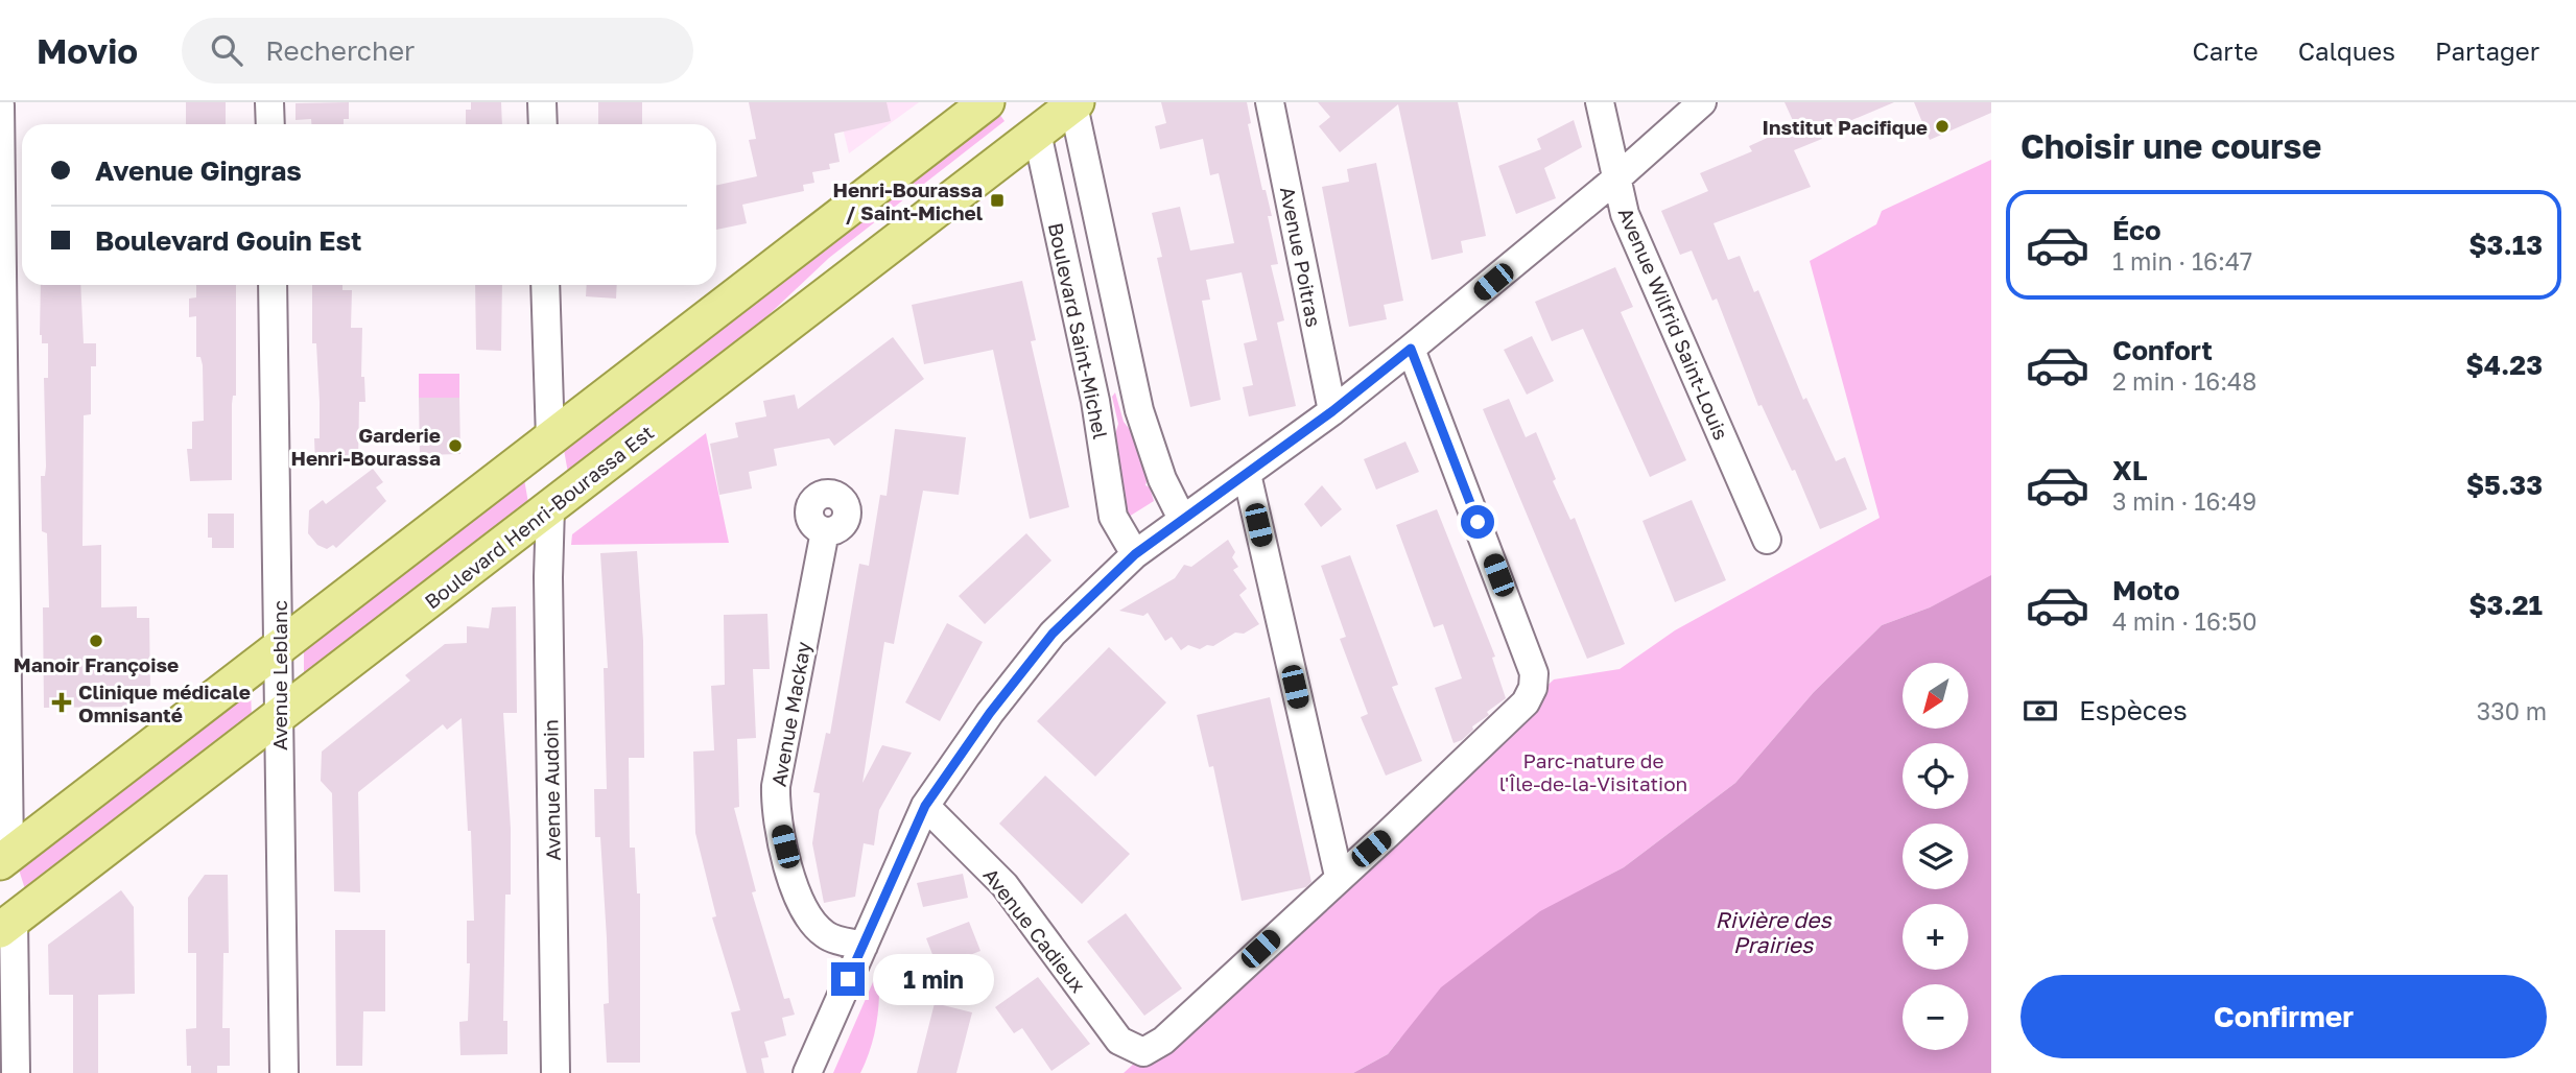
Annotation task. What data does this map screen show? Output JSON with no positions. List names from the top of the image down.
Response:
{
  "streets": {
    "main road": ["Boulevard Henri-Bourassa Est"],
    "street": [
      "Avenue Poitras",
      "Avenue Wilfrid Saint-Louis",
      "Boulevard Saint-Michel",
      "Avenue Leblanc",
      "Avenue Mackay",
      "Avenue Audoin",
      "Avenue Cadieux"
    ]
  },
  "crossings": [
    ["Boulevard Saint-Michel", "Boulevard Henri-Bourassa Est"],
    ["Boulevard Henri-Bourassa Est", "Avenue Leblanc"],
    ["Boulevard Henri-Bourassa Est", "Avenue Audoin"]
  ],
  "water": ["Rivière des Prairies"],
  "parks": ["Parc-nature de l'Île-de-la-Visitation"],
  "places": {
    "other": ["Institut Pacifique", "Garderie Henri-Bourassa", "Manoir Françoise"],
    "transit": ["Henri-Bourassa / Saint-Michel"],
    "health": ["Clinique médicale Omnisanté"]
  },
  "north": "bottom left",
  "page": {
    "header": "Movio",
    "search": "Rechercher",
    "nav": ["Carte", "Calques", "Partager"],
    "heading": "Choisir une course",
    "banner": ["Avenue Gingras", "Boulevard Gouin Est"],
    "list": [
      {
        "name": "Éco",
        "note": "1 min · 16:47",
        "value": "$3.13"
      },
      {
        "name": "Confort",
        "note": "2 min · 16:48",
        "value": "$4.23"
      },
      {
        "name": "XL",
        "note": "3 min · 16:49",
        "value": "$5.33"
      },
      {
        "name": "Moto",
        "note": "4 min · 16:50",
        "value": "$3.21"
      }
    ],
    "map_buttons": ["+", "−"],
    "pay": ["Espèces", "330 m"],
    "bubble": "1 min",
    "buttons": "Confirmer"
  }
}
